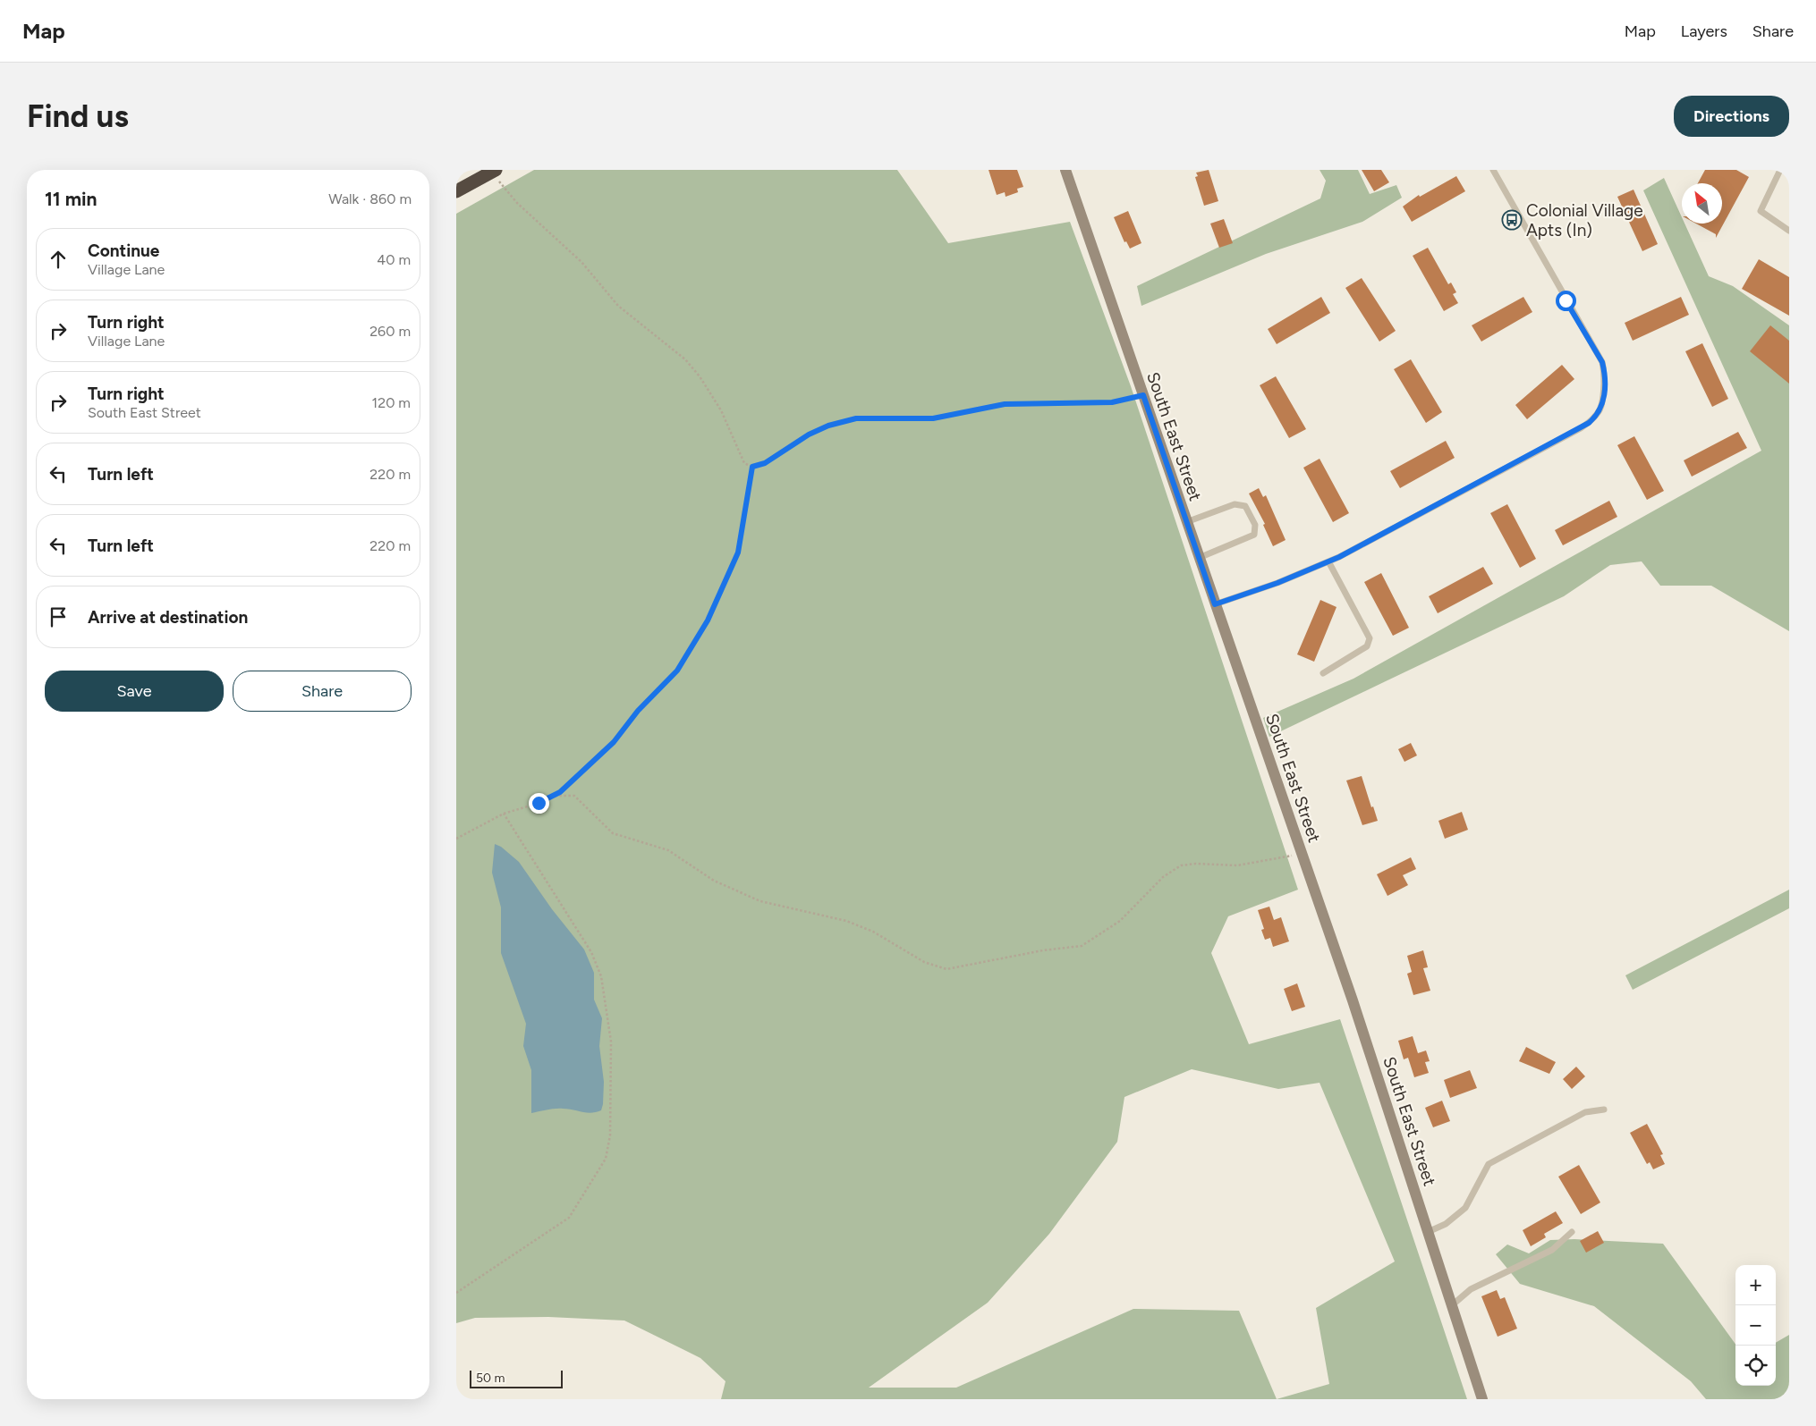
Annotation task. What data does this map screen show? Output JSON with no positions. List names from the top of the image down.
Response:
{
  "streets": {
    "main road": ["South East Street"]
  },
  "places": {
    "bus stop": ["Colonial Village Apts (In)"]
  },
  "scale_bar": "50 m",
  "north": "top left",
  "page": {
    "header": "Map",
    "nav": ["Map", "Layers", "Share"],
    "buttons": [
      "Directions",
      ["Save", "Share"]
    ],
    "title": "Find us",
    "heading": ["11 min", "Walk · 860 m"],
    "list": [
      ["Continue", "Village Lane", "40 m"],
      ["Turn right", "Village Lane", "260 m"],
      ["Turn right", "South East Street", "120 m"],
      ["Turn left", "220 m"],
      ["Turn left", "220 m"],
      "Arrive at destination"
    ],
    "map_buttons": ["+", "−"],
    "scale": "50 m"
  }
}
